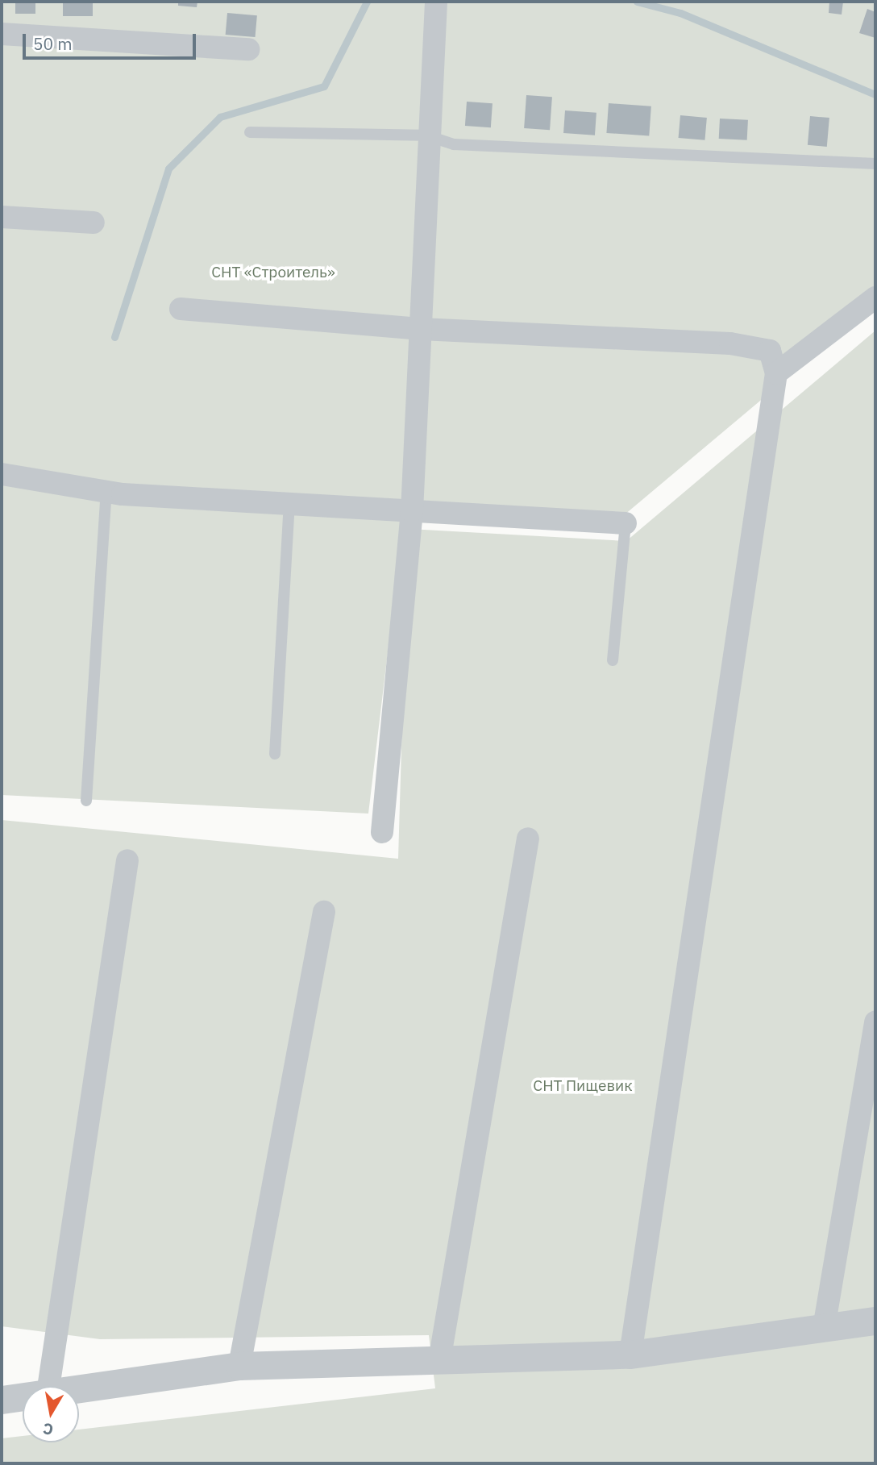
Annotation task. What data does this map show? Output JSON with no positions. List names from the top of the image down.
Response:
{
  "parks": ["СНТ «Строитель»", "СНТ Пищевик"],
  "scale_bar": "50 m",
  "north": "bottom"
}
